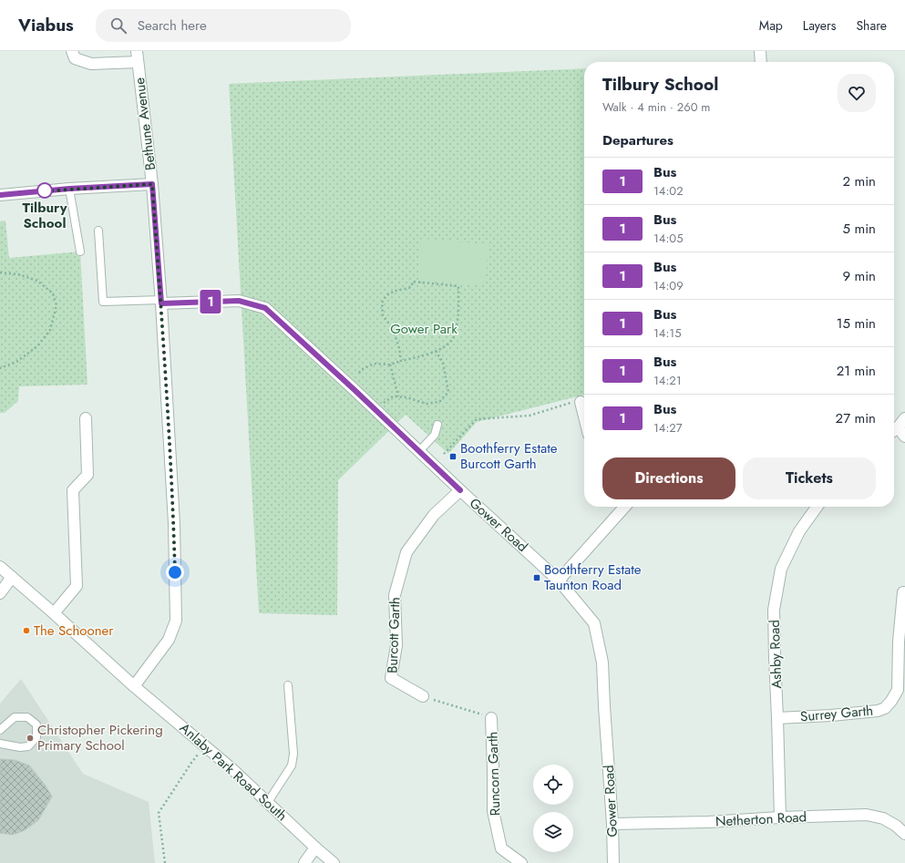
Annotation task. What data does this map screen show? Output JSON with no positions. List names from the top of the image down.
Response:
{
  "streets": {
    "street": [
      "Bethune Avenue",
      "Gower Road",
      "Burcott Garth",
      "Ashby Road",
      "Surrey Garth",
      "Anlaby Park Road South",
      "Runcorn Garth",
      "Netherton Road"
    ]
  },
  "crossings": [
    ["Bethune Avenue", "Gower Road"],
    ["Bethune Avenue", "Anlaby Park Road South"],
    ["Gower Road", "Burcott Garth"],
    ["Gower Road", "Netherton Road"],
    ["Ashby Road", "Surrey Garth"],
    ["Ashby Road", "Netherton Road"]
  ],
  "parks": ["Gower Park"],
  "places": {
    "other": ["Tilbury School", "The Schooner", "Christopher Pickering Primary School"],
    "transit": ["Boothferry Estate Burcott Garth", "Boothferry Estate Taunton Road"]
  },
  "lines": ["bus line 1"],
  "page": {
    "header": "Viabus",
    "search": "Search here",
    "nav": ["Map", "Layers", "Share"],
    "on_map": "1",
    "heading": [
      ["Tilbury School", "Walk · 4 min · 260 m"],
      "Departures"
    ],
    "list": [
      {
        "mark": "1",
        "name": "Bus",
        "note": "14:02",
        "value": "2 min"
      },
      {
        "mark": "1",
        "name": "Bus",
        "note": "14:05",
        "value": "5 min"
      },
      {
        "mark": "1",
        "name": "Bus",
        "note": "14:09",
        "value": "9 min"
      },
      {
        "mark": "1",
        "name": "Bus",
        "note": "14:15",
        "value": "15 min"
      },
      {
        "mark": "1",
        "name": "Bus",
        "note": "14:21",
        "value": "21 min"
      },
      {
        "mark": "1",
        "name": "Bus",
        "note": "14:27",
        "value": "27 min"
      }
    ],
    "buttons": ["Directions", "Tickets"]
  }
}
